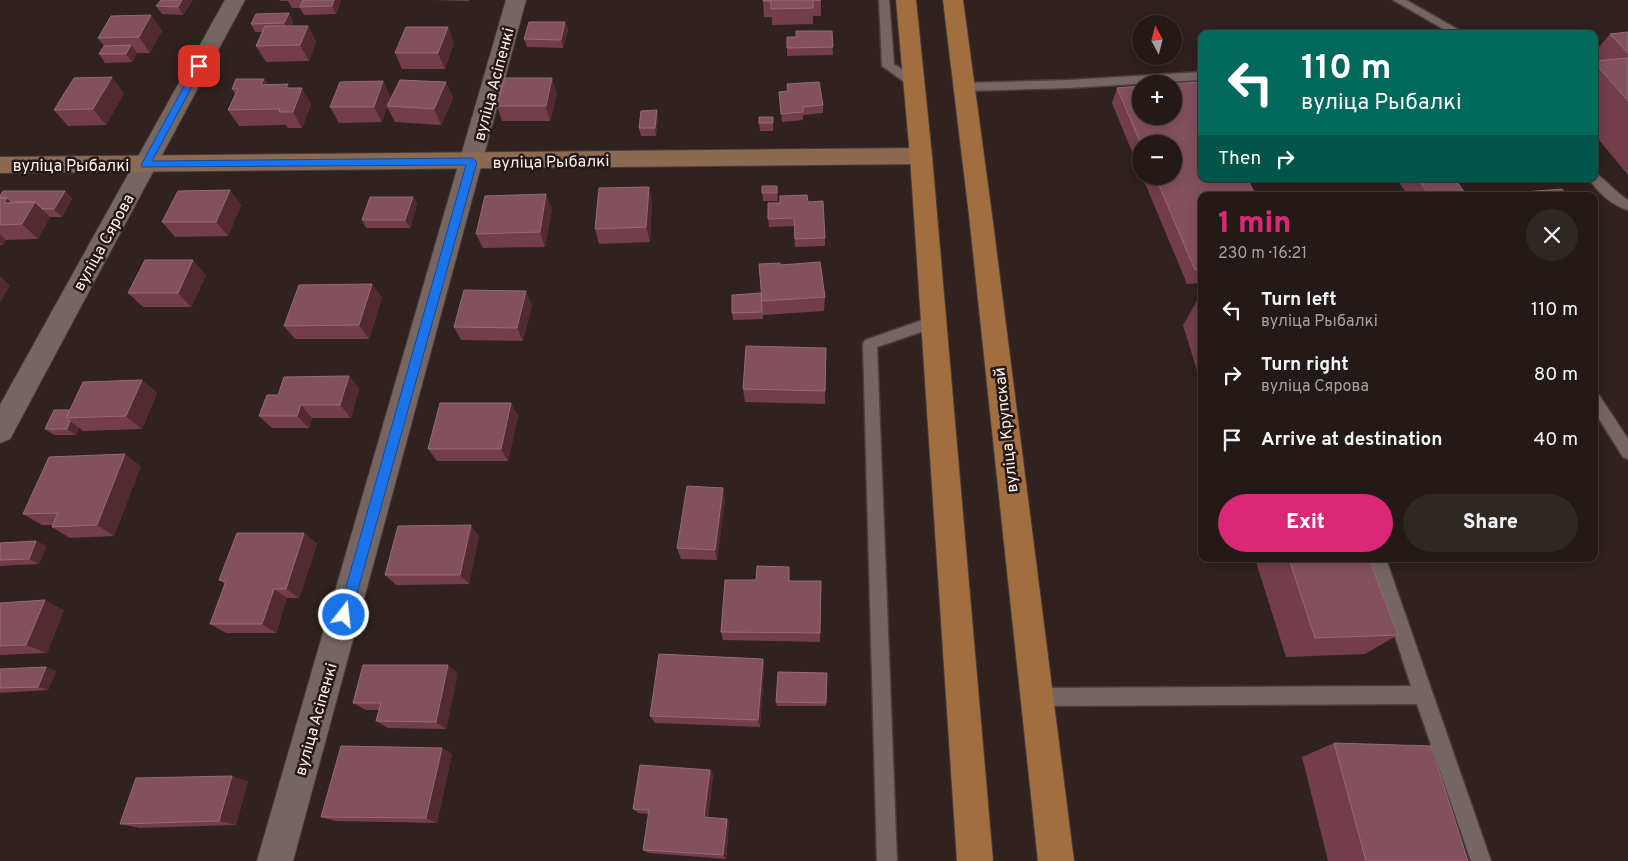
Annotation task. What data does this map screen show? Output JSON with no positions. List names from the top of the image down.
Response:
{
  "streets": {
    "main road": ["вуліца Крупскай"],
    "street": ["вуліца Асіпенкі", "вуліца Рыбалкі", "вуліца Сярова"]
  },
  "crossings": [
    ["вуліца Асіпенкі", "вуліца Рыбалкі"],
    ["вуліца Рыбалкі", "вуліца Сярова"]
  ],
  "north": "top",
  "page": {
    "map_buttons": ["+", "−"],
    "turn": ["110 m", "вуліца Рыбалкі"],
    "then": "Then",
    "heading": ["1 min", "230 m · 16:21"],
    "list": [
      {
        "name": "Turn left",
        "note": "вуліца Рыбалкі",
        "value": "110 m"
      },
      {
        "name": "Turn right",
        "note": "вуліца Сярова",
        "value": "80 m"
      },
      {
        "name": "Arrive at destination",
        "value": "40 m"
      }
    ],
    "buttons": ["Exit", "Share"]
  }
}
